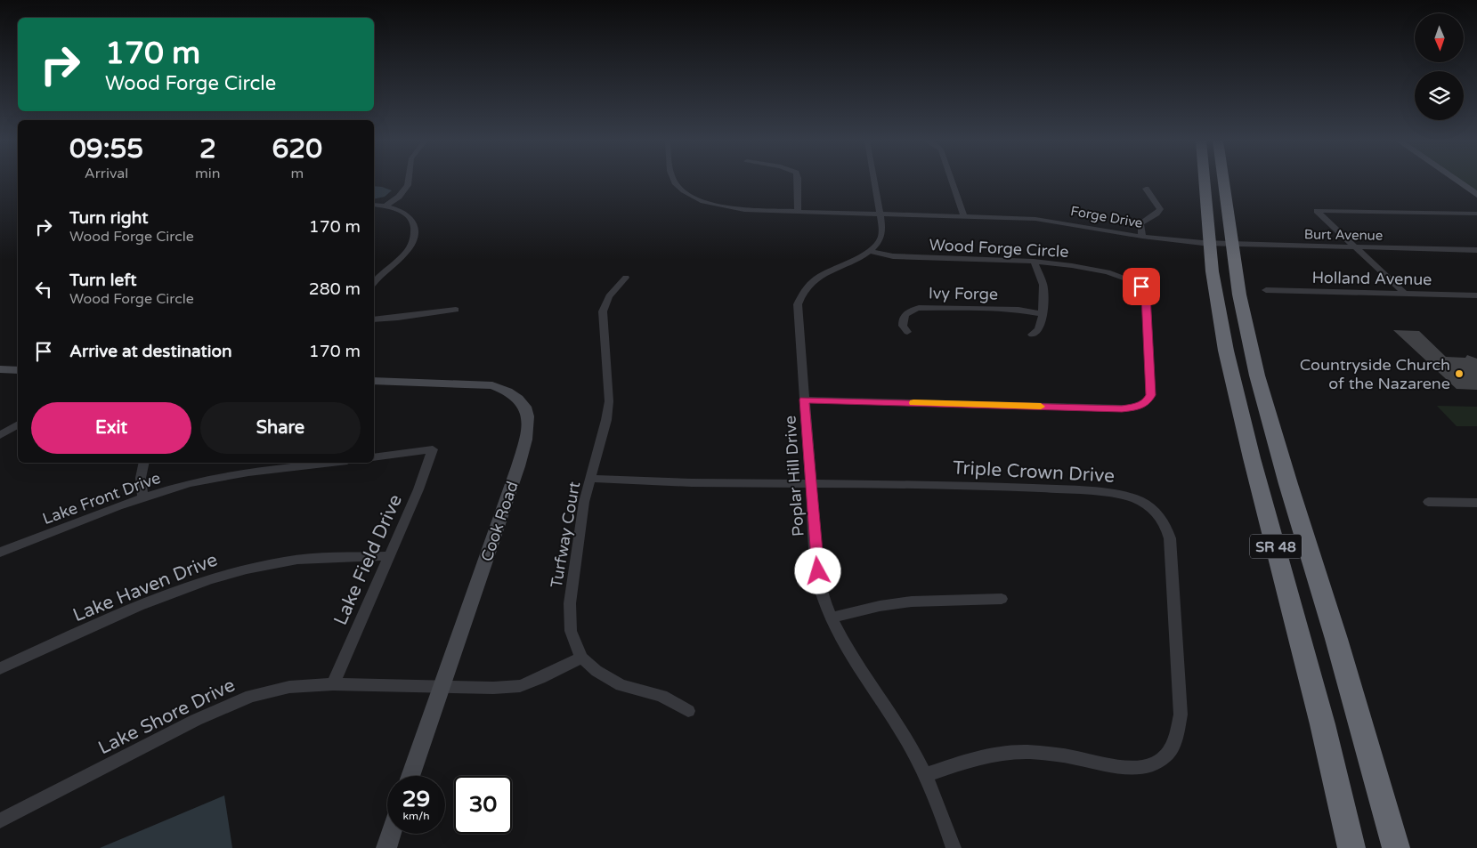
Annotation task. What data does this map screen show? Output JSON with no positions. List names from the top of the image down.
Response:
{
  "streets": {
    "highway": ["SR 48"],
    "street": [
      "Forge Drive",
      "Burt Avenue",
      "Wood Forge Circle",
      "Holland Avenue",
      "Ivy Forge",
      "Triple Crown Drive",
      "Poplar Hill Drive",
      "Lake Front Drive",
      "Cook Road",
      "Turfway Court",
      "Lake Field Drive",
      "Lake Haven Drive",
      "Lake Shore Drive"
    ]
  },
  "crossings": [
    ["Forge Drive", "Burt Avenue"],
    ["Forge Drive", "Poplar Hill Drive"],
    ["Forge Drive", "SR 48"],
    ["Burt Avenue", "SR 48"],
    ["Wood Forge Circle", "Poplar Hill Drive"],
    ["Triple Crown Drive", "Poplar Hill Drive"],
    ["Triple Crown Drive", "Turfway Court"],
    ["Cook Road", "Lake Shore Drive"],
    ["Turfway Court", "Lake Shore Drive"],
    ["Lake Field Drive", "Lake Haven Drive"],
    ["Lake Field Drive", "Lake Shore Drive"]
  ],
  "places": ["Countryside Church of the Nazarene"],
  "north": "bottom",
  "page": {
    "turn": ["170 m", "Wood Forge Circle"],
    "eta": [
      "09:55",
      "Arrival",
      "2",
      "min",
      "620",
      "m"
    ],
    "list": [
      {
        "name": "Turn right",
        "note": "Wood Forge Circle",
        "value": "170 m"
      },
      {
        "name": "Turn left",
        "note": "Wood Forge Circle",
        "value": "280 m"
      },
      {
        "name": "Arrive at destination",
        "value": "170 m"
      }
    ],
    "buttons": ["Exit", "Share"],
    "speed": "29 km/h",
    "limit": "30"
  }
}
